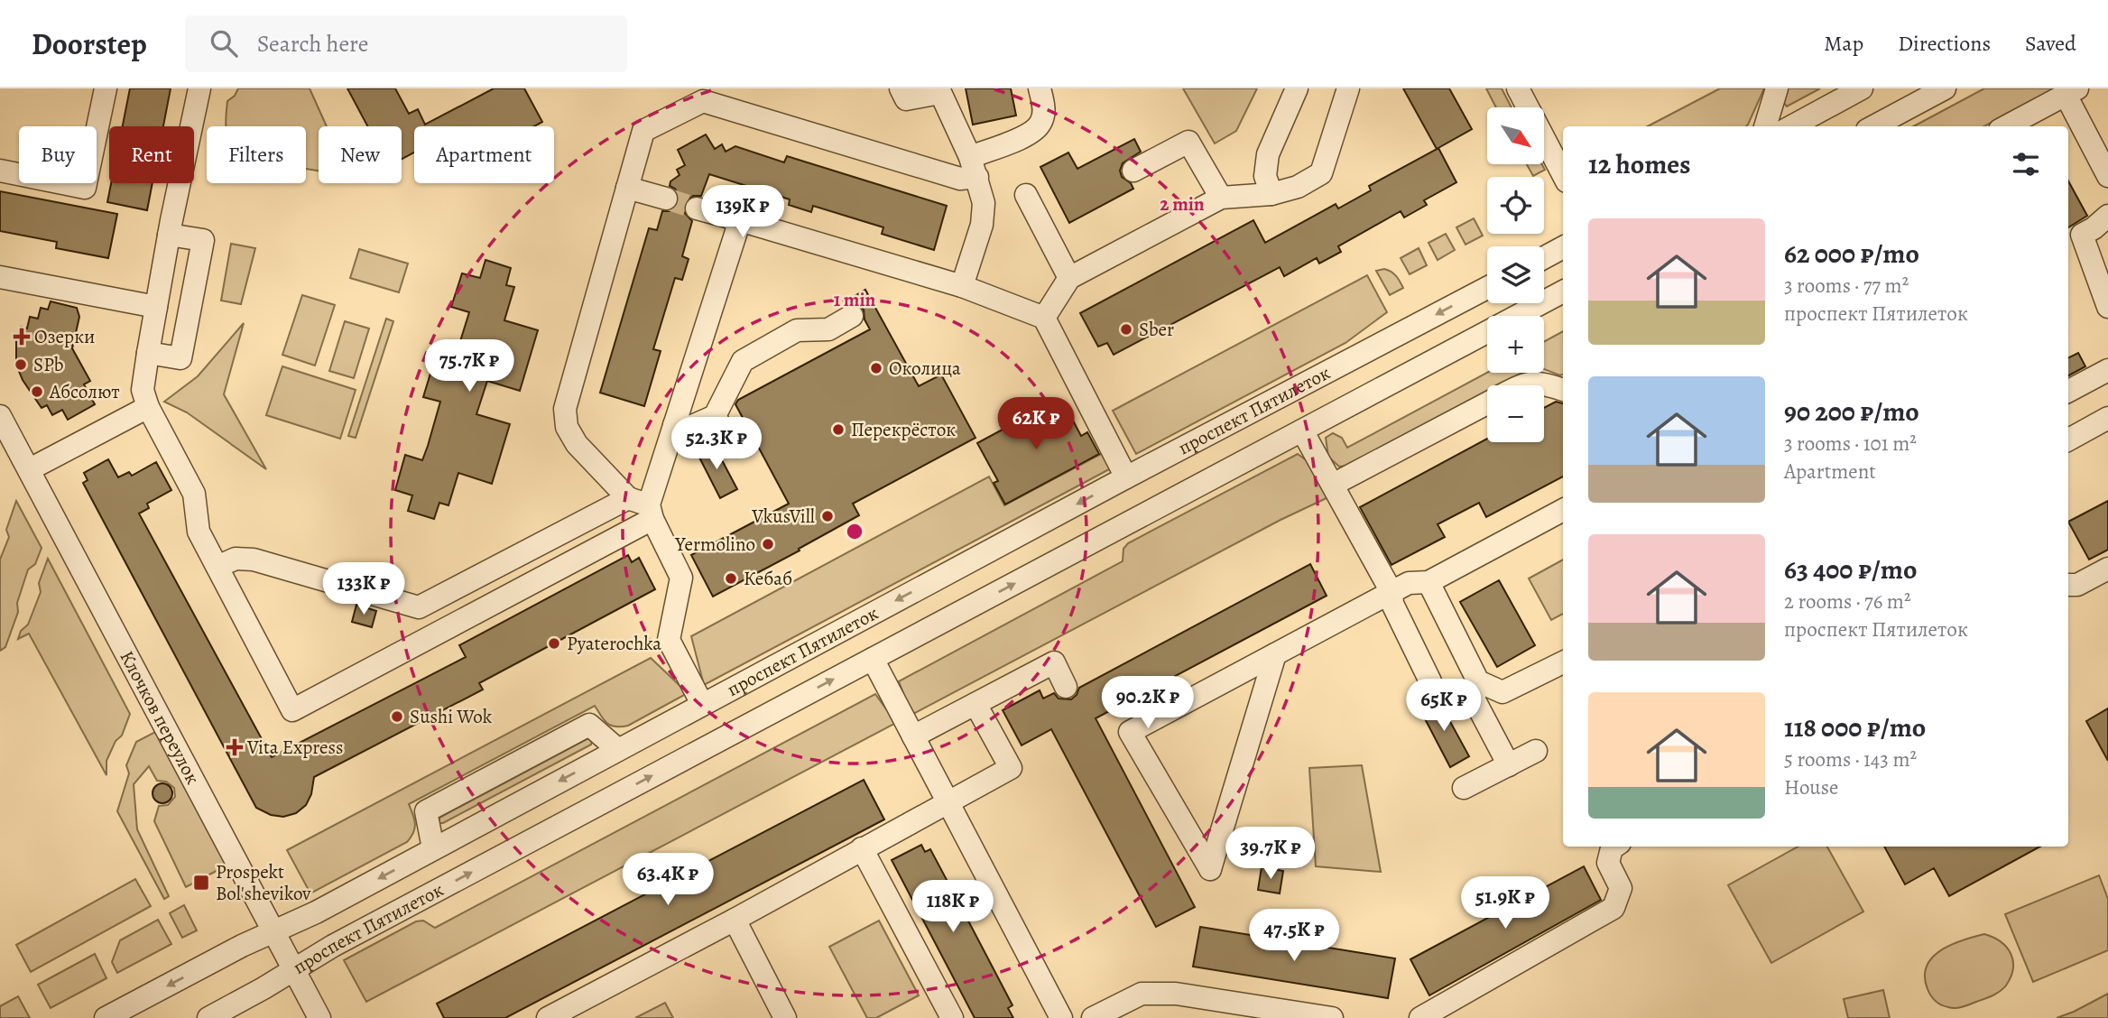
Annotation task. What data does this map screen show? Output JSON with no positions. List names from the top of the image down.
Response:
{
  "streets": {
    "street": ["проспект Пятилеток", "Клочков переулок"]
  },
  "crossings": [
    ["проспект Пятилеток", "Клочков переулок"]
  ],
  "places": {
    "other": [
      "Sber",
      "SPb",
      "Околица",
      "Абсолют",
      "Перекрёсток",
      "VkusVill",
      "Yermolino",
      "Кебаб",
      "Pyaterochka",
      "Sushi Wok"
    ],
    "health": ["Озерки", "Vita Express"],
    "transit": ["Prospekt Bol'shevikov"]
  },
  "north": "bottom right",
  "page": {
    "header": "Doorstep",
    "search": "Search here",
    "nav": ["Map", "Directions", "Saved"],
    "map_buttons": ["+", "−"],
    "chip": [
      "Buy",
      "Rent",
      "Filters",
      "New",
      "Apartment"
    ],
    "heading": "12 homes",
    "price": [
      "139K ₽",
      "75.7K ₽",
      "62K ₽",
      "52.3K ₽",
      "133K ₽",
      "90.2K ₽",
      "65K ₽",
      "39.7K ₽",
      "63.4K ₽",
      "51.9K ₽",
      "118K ₽",
      "47.5K ₽"
    ],
    "list": [
      {
        "name": "62 000 ₽/mo",
        "note": "3 rooms · 77 m² · проспект Пятилеток"
      },
      {
        "name": "90 200 ₽/mo",
        "note": "3 rooms · 101 m² · Apartment"
      },
      {
        "name": "63 400 ₽/mo",
        "note": "2 rooms · 76 m² · проспект Пятилеток"
      },
      {
        "name": "118 000 ₽/mo",
        "note": "5 rooms · 143 m² · House"
      }
    ]
  },
  "rings": ["2 min", "1 min"]
}
